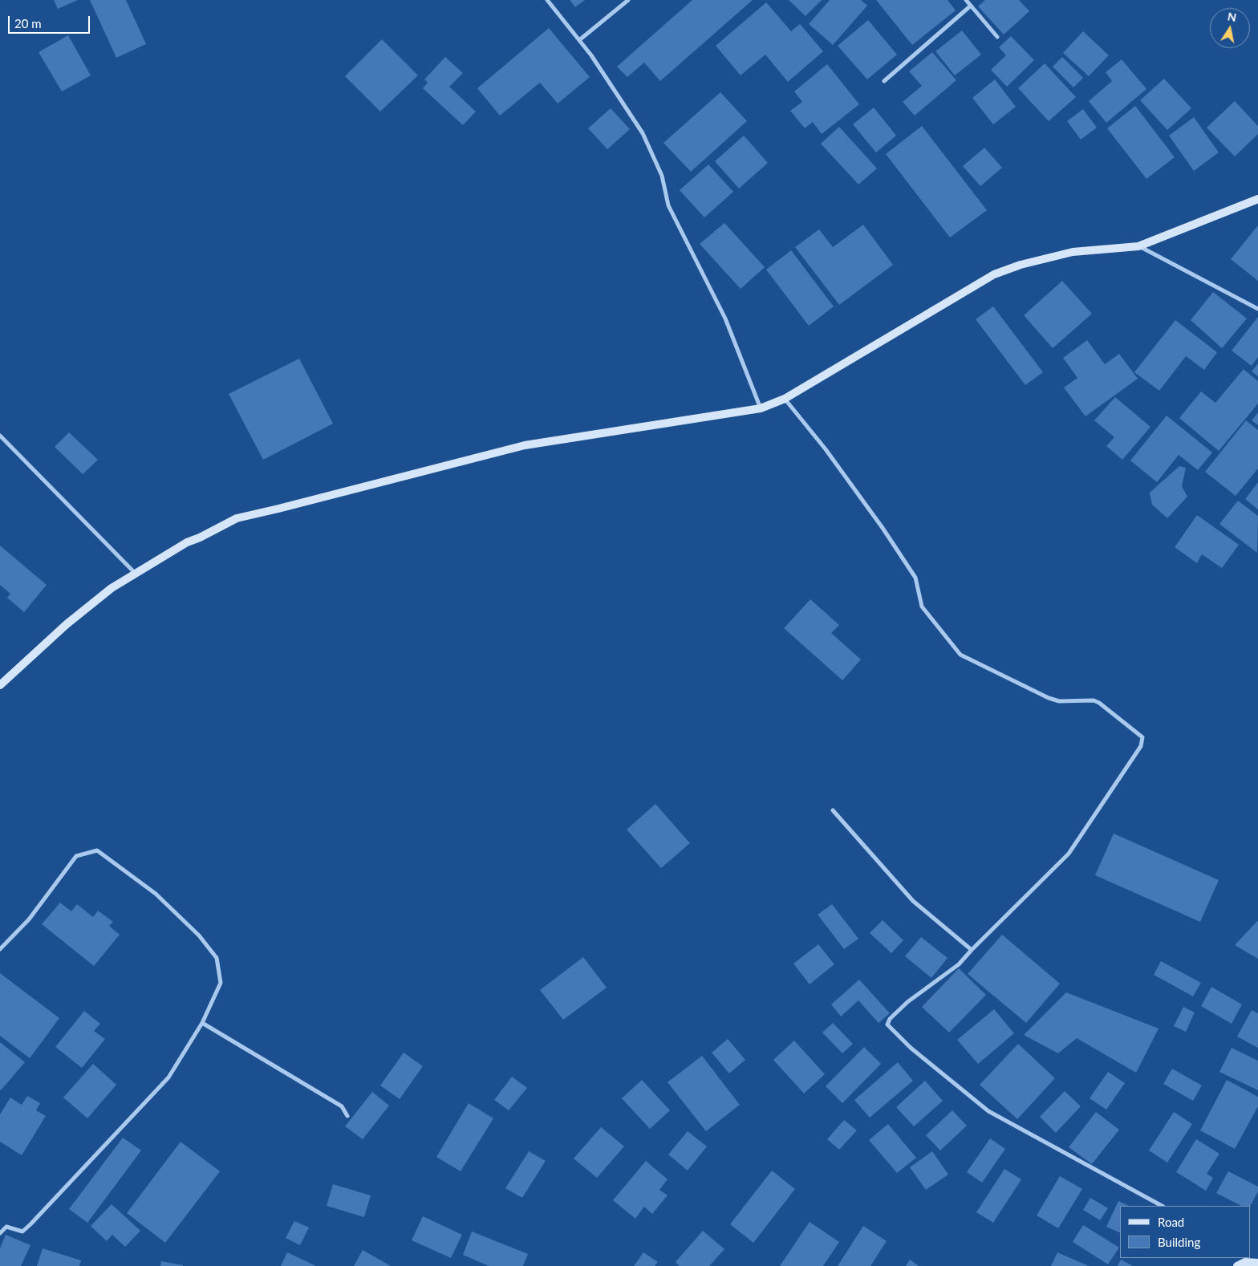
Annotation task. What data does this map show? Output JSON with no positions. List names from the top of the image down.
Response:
{
  "legend": ["Road", "Building"],
  "scale_bar": "20 m",
  "north": "top"
}
